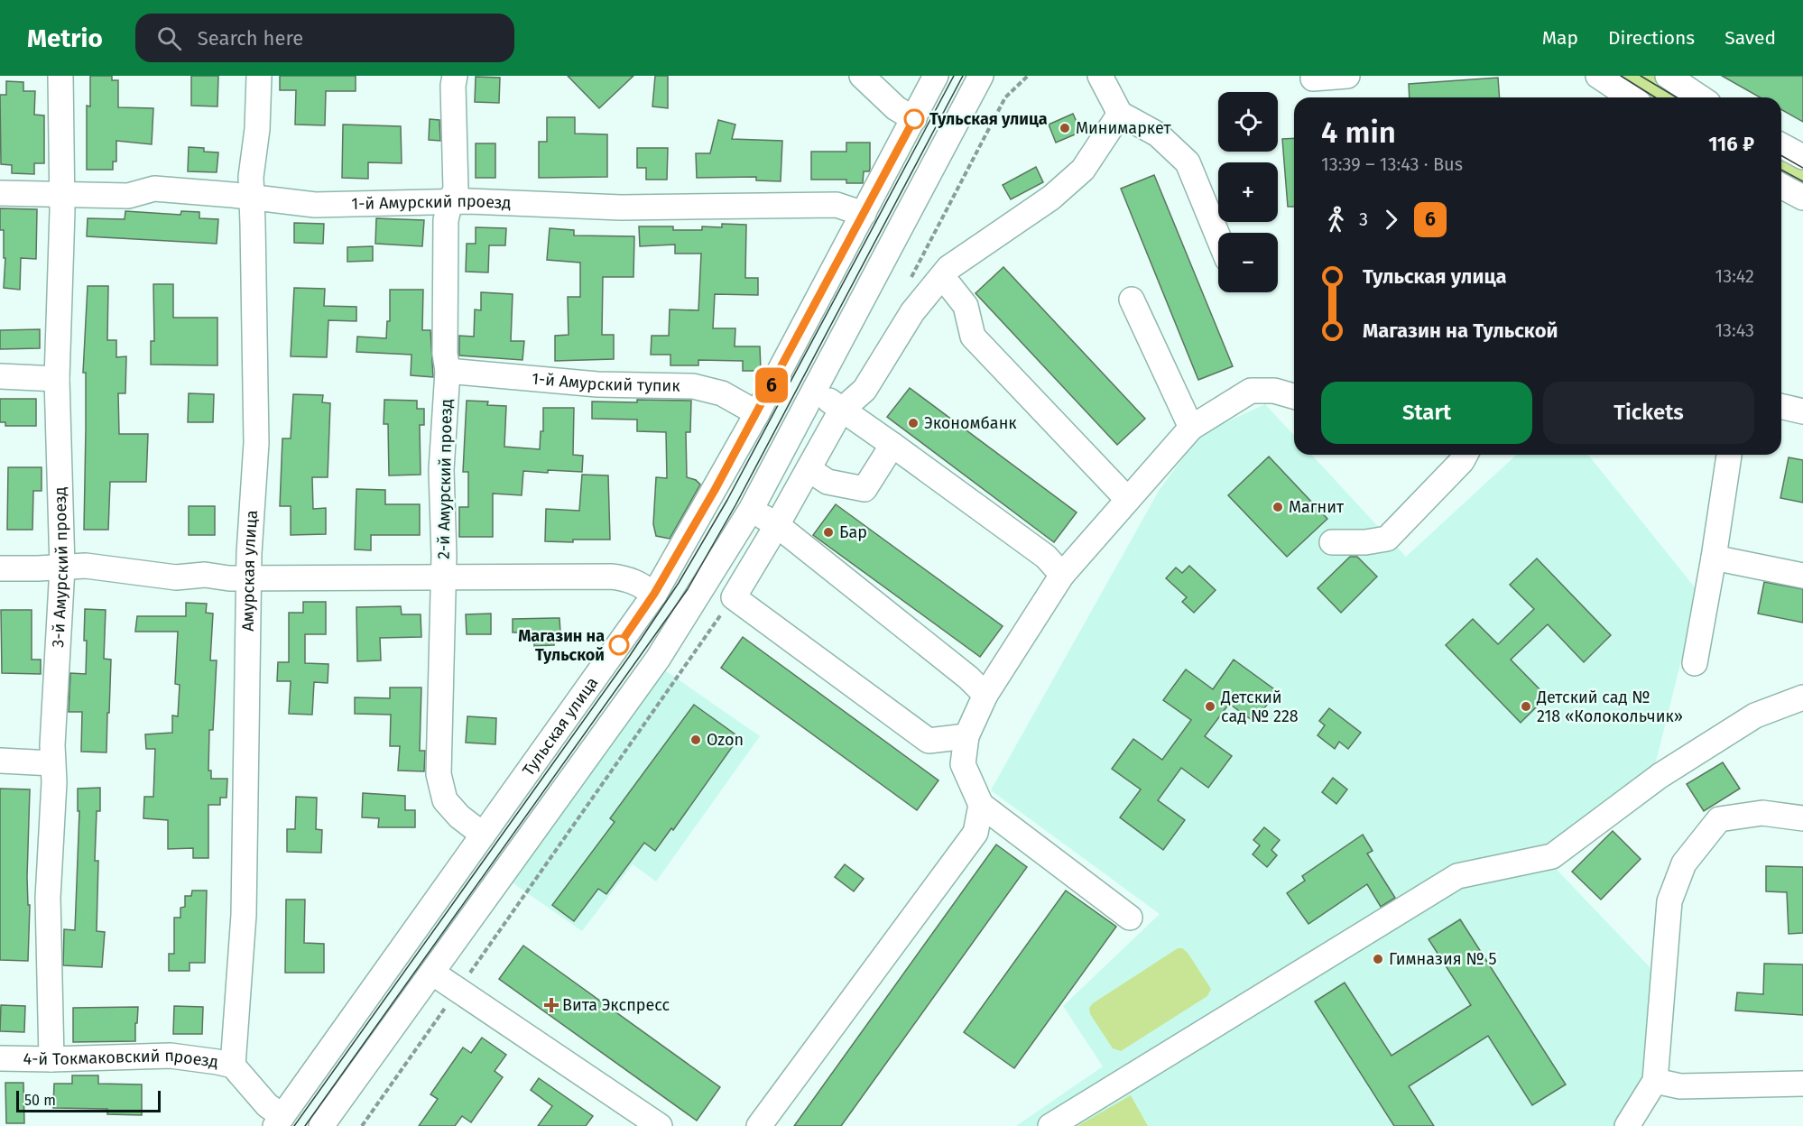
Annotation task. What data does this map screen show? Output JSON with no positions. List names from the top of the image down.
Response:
{
  "streets": {
    "street": [
      "1-й Амурский проезд",
      "1-й Амурский тупик",
      "2-й Амурский проезд",
      "3-й Амурский проезд",
      "Амурская улица",
      "Тульская улица",
      "4-й Токмаковский проезд"
    ]
  },
  "crossings": [
    ["1-й Амурский проезд", "2-й Амурский проезд"],
    ["1-й Амурский проезд", "3-й Амурский проезд"],
    ["1-й Амурский проезд", "Амурская улица"],
    ["1-й Амурский проезд", "Тульская улица"],
    ["1-й Амурский тупик", "2-й Амурский проезд"],
    ["1-й Амурский тупик", "Тульская улица"],
    ["2-й Амурский проезд", "Тульская улица"],
    ["3-й Амурский проезд", "4-й Токмаковский проезд"],
    ["Амурская улица", "4-й Токмаковский проезд"],
    ["Тульская улица", "4-й Токмаковский проезд"]
  ],
  "places": {
    "other": [
      "Тульская улица",
      "Минимаркет",
      "Экономбанк",
      "Магнит",
      "Бар",
      "Магазин на Тульской",
      "Детский сад № 228",
      "Детский сад № 218 «Колокольчик»",
      "Ozon",
      "Гимназия № 5"
    ],
    "health": ["Вита Экспресс"]
  },
  "lines": ["bus line 6"],
  "scale_bar": "50 m",
  "page": {
    "header": "Metrio",
    "search": "Search here",
    "nav": ["Map", "Directions", "Saved"],
    "on_map": "6",
    "map_buttons": ["+", "−"],
    "heading": ["4 min", "13:39 – 13:43 · Bus", "116 ₽"],
    "legs": ["3", "6"],
    "list": [
      {
        "name": "Тульская улица",
        "value": "13:42"
      },
      {
        "name": "Магазин на Тульской",
        "value": "13:43"
      }
    ],
    "buttons": ["Start", "Tickets"],
    "scale": "50 m"
  }
}
